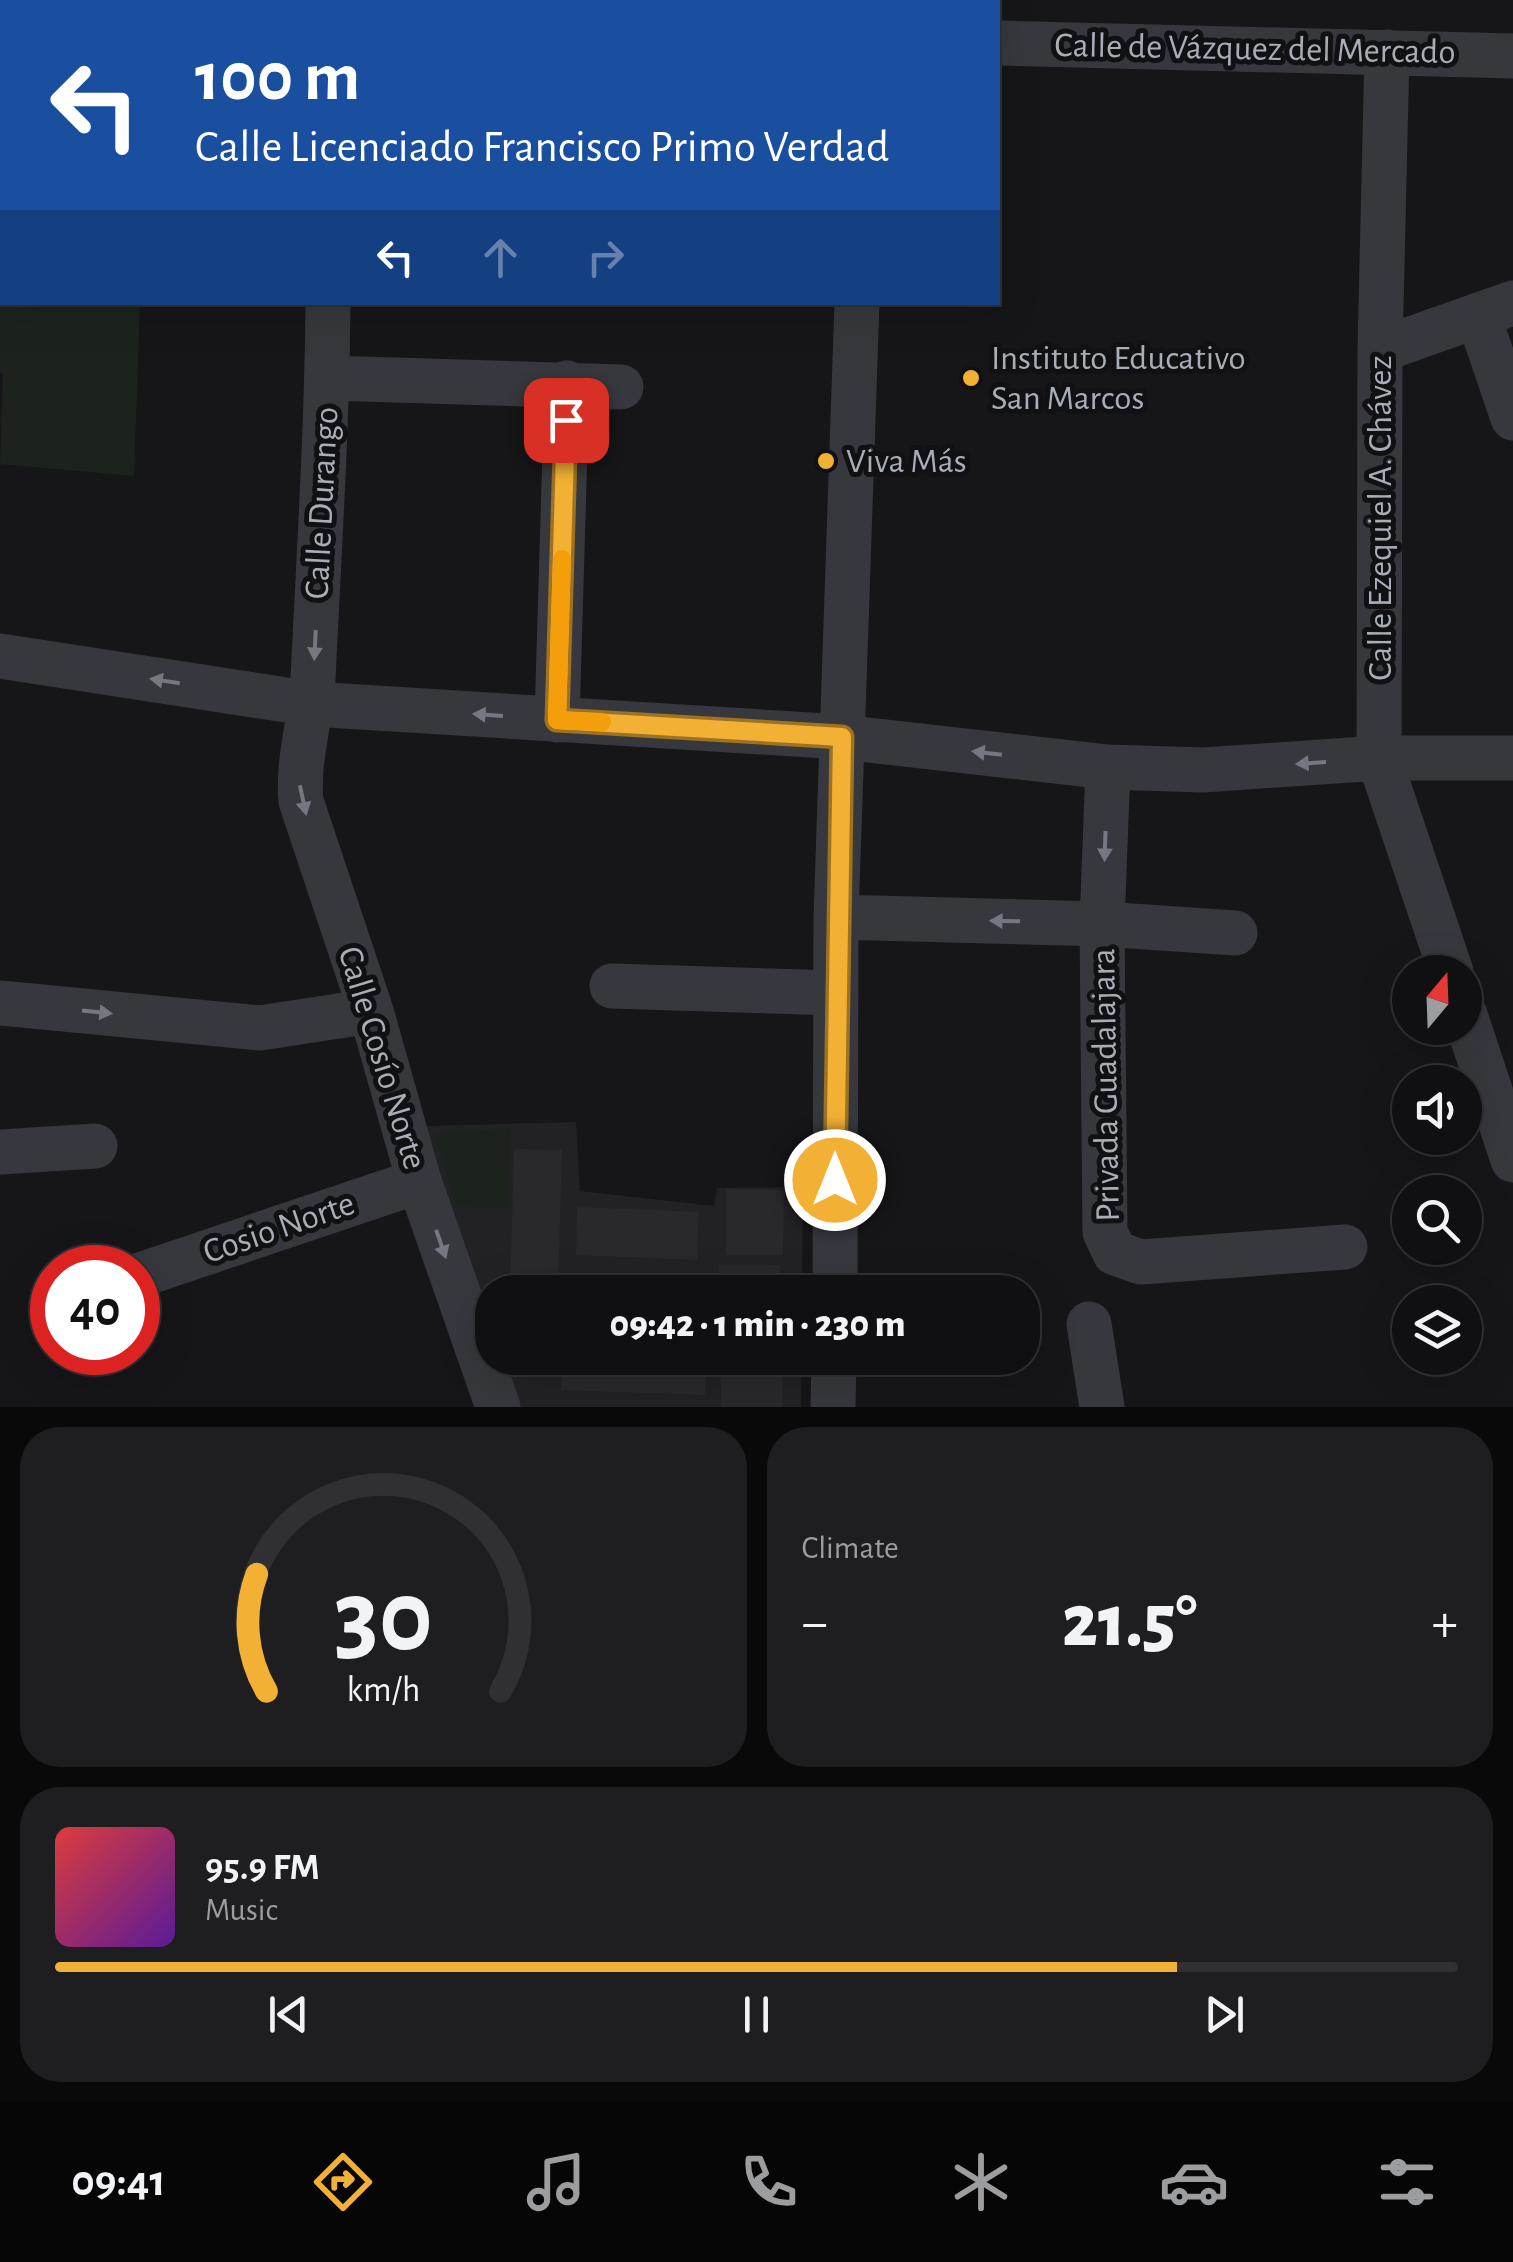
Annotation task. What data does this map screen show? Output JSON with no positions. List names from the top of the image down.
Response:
{
  "streets": {
    "street": [
      "Calle de Vázquez del Mercado",
      "Calle Durango",
      "Calle Ezequiel A. Chávez",
      "Calle Cosío Norte",
      "Privada Guadalajara",
      "Cosio Norte"
    ]
  },
  "crossings": [
    ["Calle de Vázquez del Mercado", "Calle Ezequiel A. Chávez"],
    ["Calle Durango", "Calle Cosío Norte"],
    ["Calle Cosío Norte", "Cosio Norte"]
  ],
  "one_way": ["Calle Cosío Norte"],
  "places": ["Instituto Educativo San Marcos", "Viva Más"],
  "north": "top",
  "page": {
    "turn": ["100 m", "Calle Licenciado Francisco Primo Verdad"],
    "limit": "40",
    "trip": "09:42 · 1 min · 230 m",
    "tile": "Climate",
    "heat": ["−", "21.5°", "+"],
    "song": ["95.9 FM", "Music"],
    "tabs": "09:41",
    "gauge": ["30", "km/h"]
  }
}
